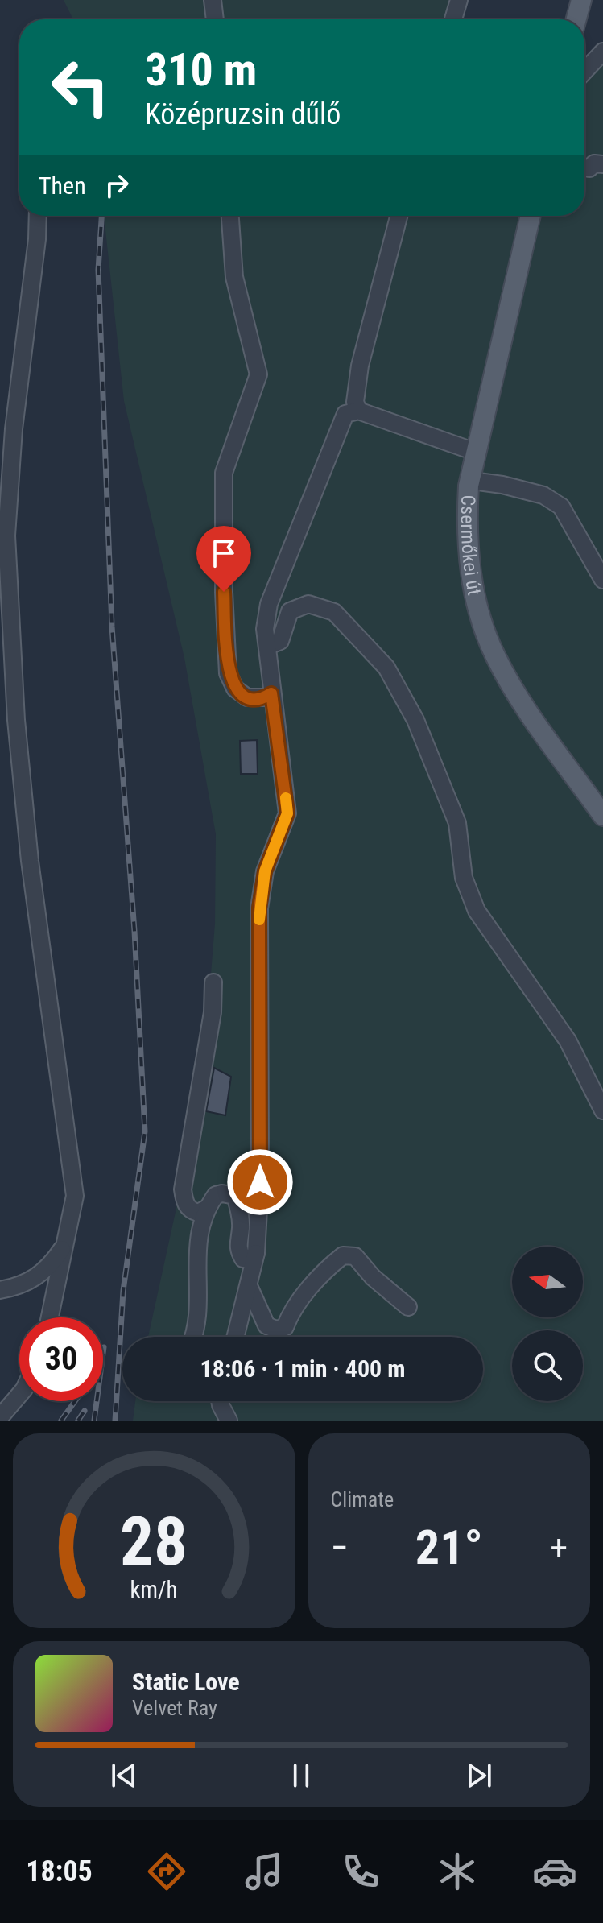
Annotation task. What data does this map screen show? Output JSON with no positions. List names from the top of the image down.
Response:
{
  "streets": {
    "main road": ["Csermőkei út"]
  },
  "north": "left",
  "page": {
    "turn": ["310 m", "Középruzsin dűlő"],
    "then": "Then",
    "limit": "30",
    "trip": "18:06 · 1 min · 400 m",
    "tile": "Climate",
    "heat": ["−", "21°", "+"],
    "song": ["Static Love", "Velvet Ray"],
    "tabs": "18:05",
    "gauge": ["28", "km/h"]
  }
}
